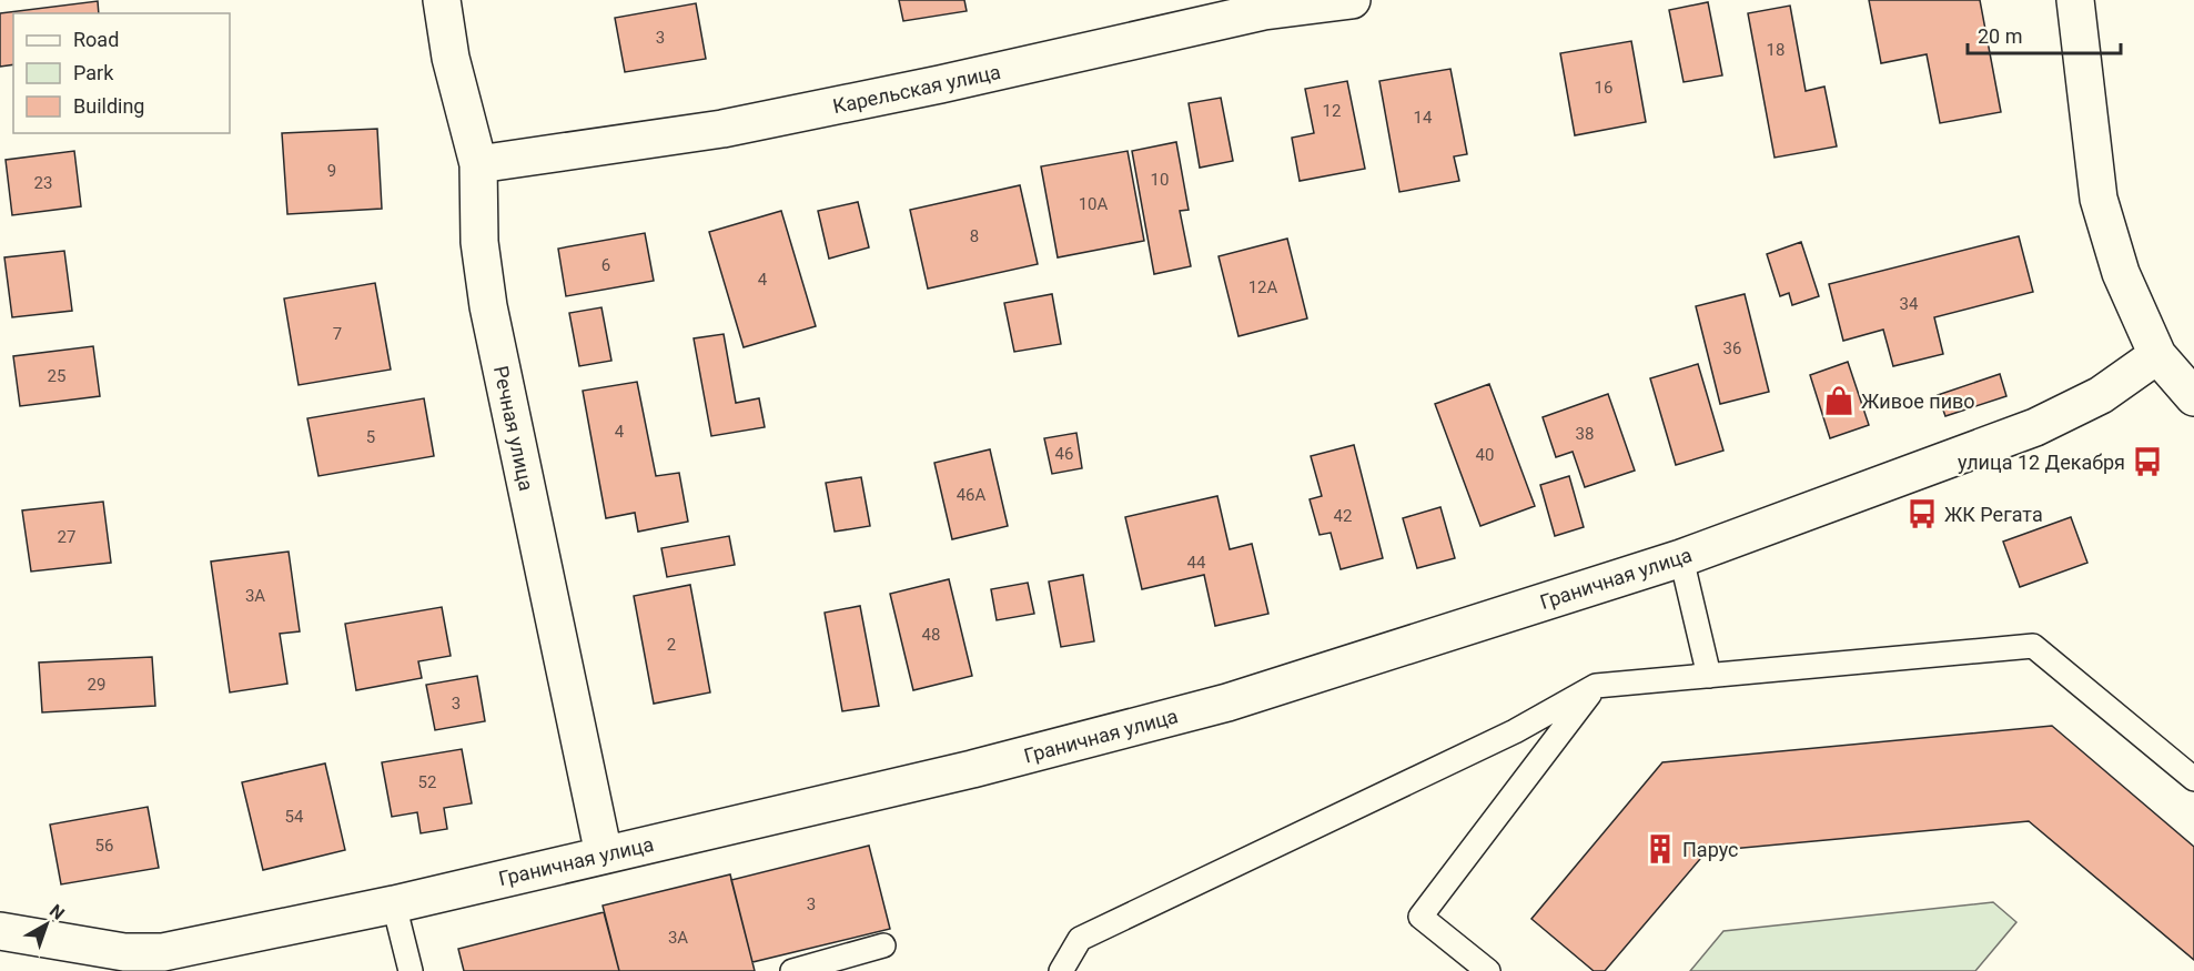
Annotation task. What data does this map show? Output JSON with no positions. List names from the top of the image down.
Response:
{
  "streets": {
    "street": ["Карельская улица", "Речная улица", "Граничная улица"]
  },
  "crossings": [
    ["Карельская улица", "Речная улица"],
    ["Речная улица", "Граничная улица"]
  ],
  "places": {
    "shop": ["Живое пиво"],
    "bus stop": ["улица 12 Декабря", "ЖК Регата"],
    "building": ["Парус"]
  },
  "house_numbers": [
    "3",
    "18",
    "16",
    "12",
    "14",
    "9",
    "10",
    "23",
    "10А",
    "8",
    "6",
    "4",
    "12А",
    "34",
    "7",
    "36",
    "25",
    "4",
    "38",
    "5",
    "46",
    "40",
    "46А",
    "42",
    "27",
    "44",
    "3А",
    "48",
    "2",
    "29",
    "3",
    "52",
    "54",
    "56",
    "3",
    "3А"
  ],
  "legend": ["Road", "Park", "Building"],
  "scale_bar": "20 m",
  "north": "top right"
}
